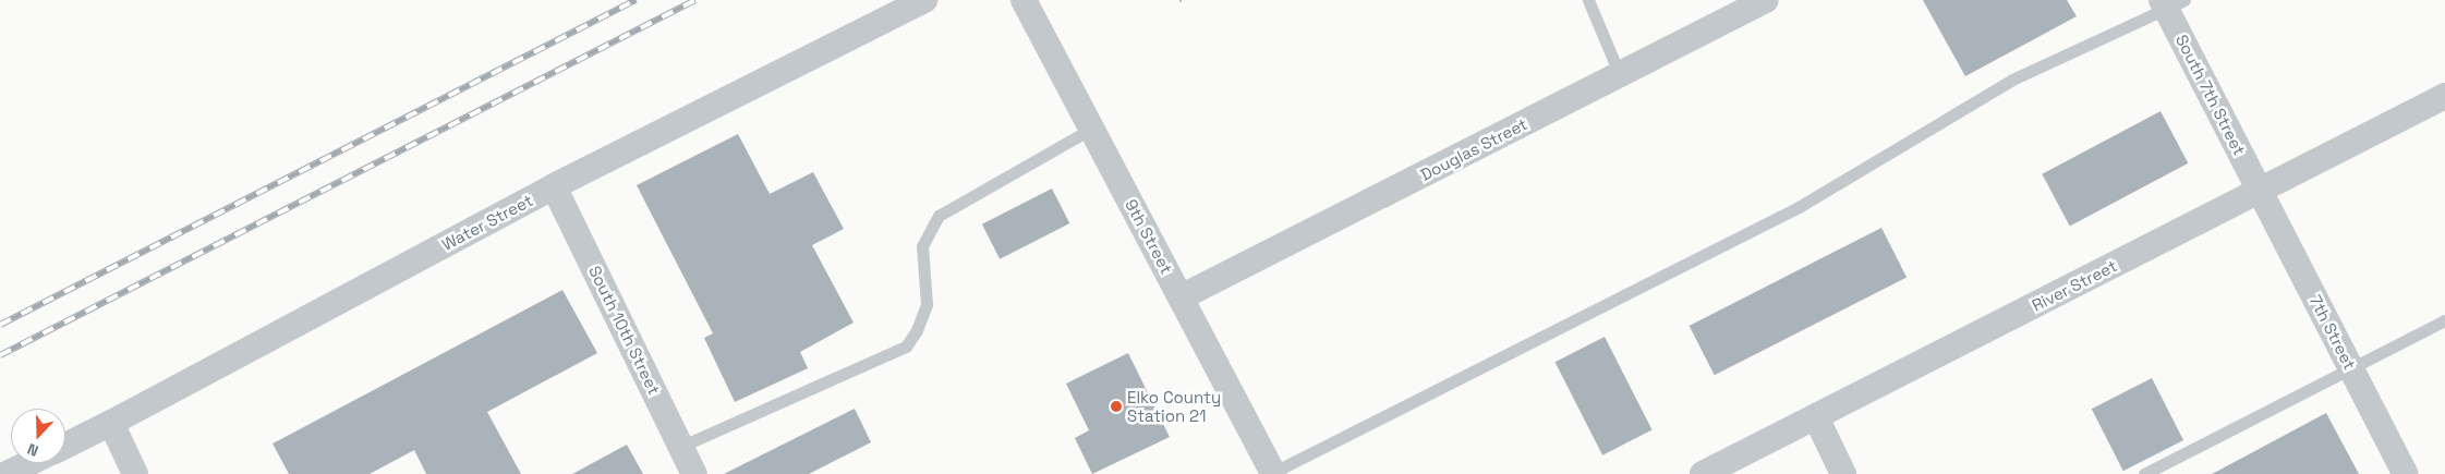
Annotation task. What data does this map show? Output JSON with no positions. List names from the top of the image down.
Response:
{
  "streets": {
    "street": [
      "South 7th Street",
      "Douglas Street",
      "Water Street",
      "9th Street",
      "River Street",
      "South 10th Street",
      "7th Street"
    ]
  },
  "crossings": [
    ["South 7th Street", "River Street"],
    ["South 7th Street", "7th Street"],
    ["Douglas Street", "9th Street"],
    ["Water Street", "South 10th Street"],
    ["River Street", "7th Street"]
  ],
  "places": ["Elko County Station 21"],
  "north": "bottom"
}
